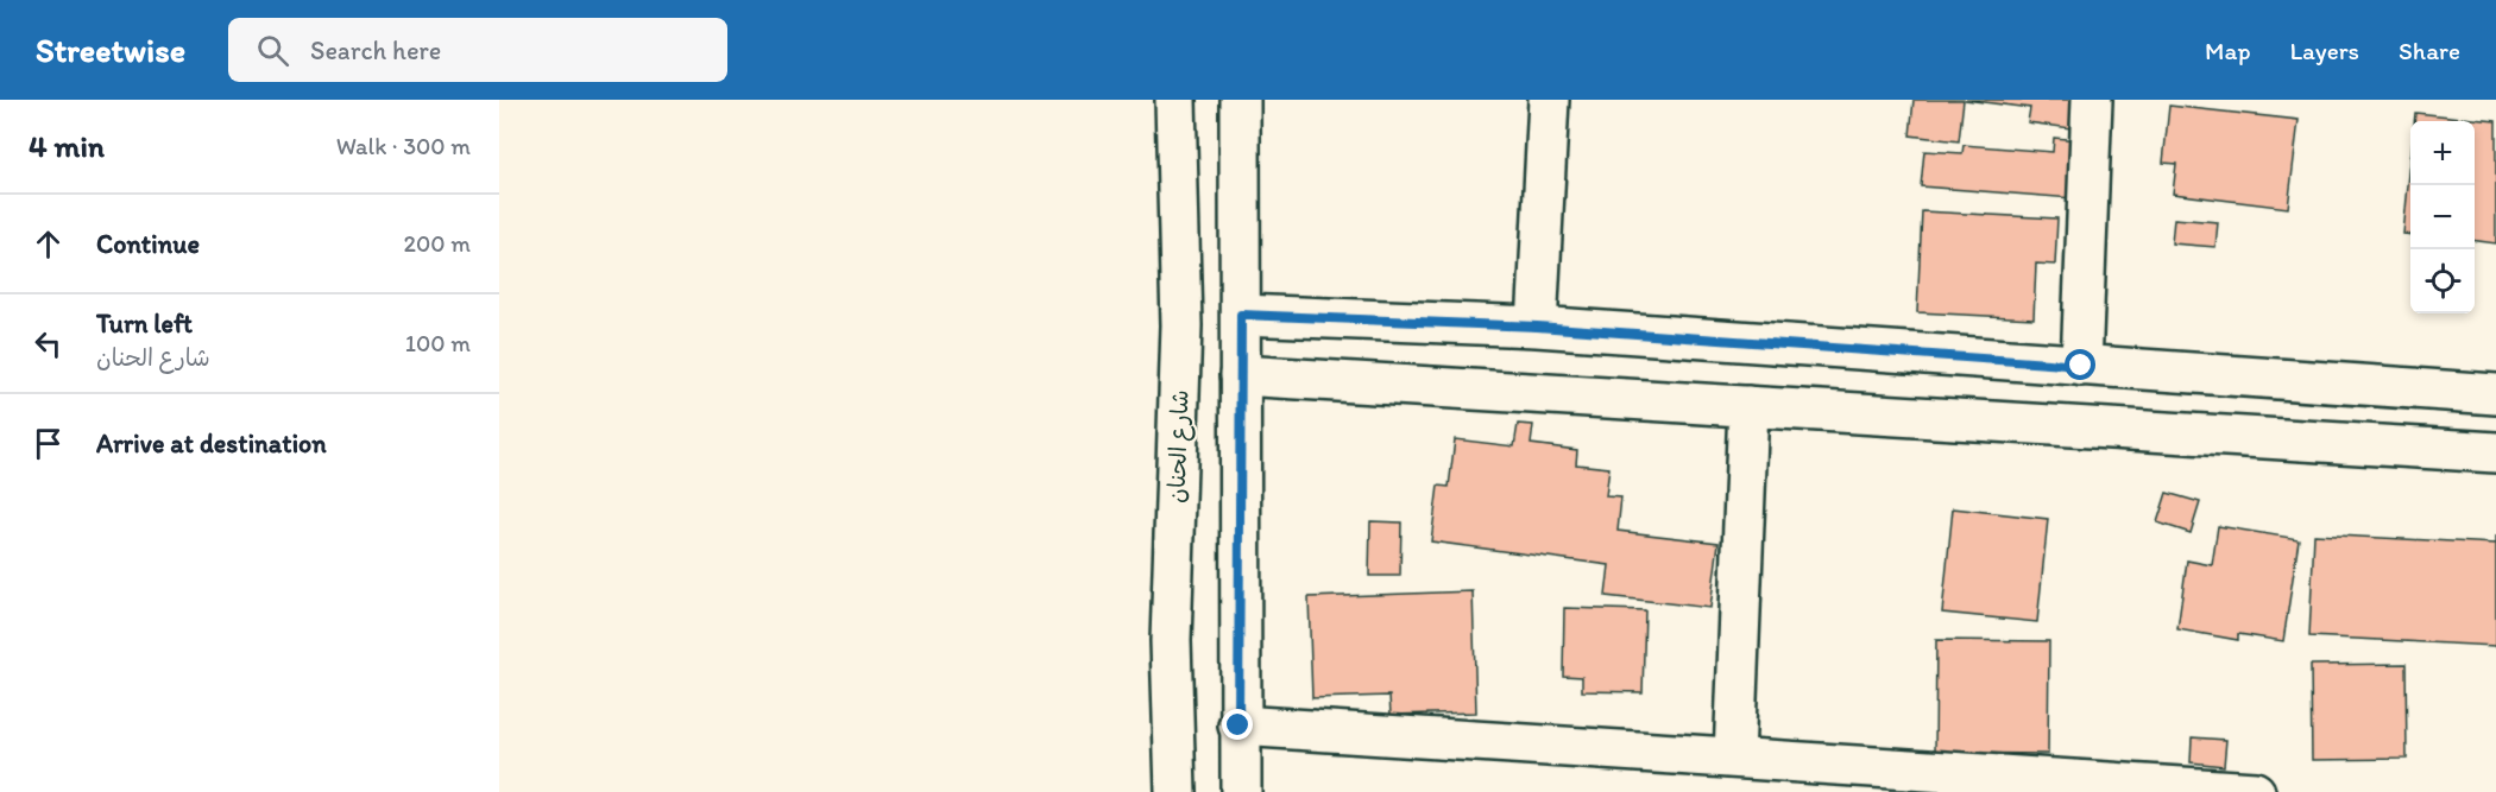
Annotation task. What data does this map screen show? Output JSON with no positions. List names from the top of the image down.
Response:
{
  "streets": {
    "street": ["شارع الحنان"]
  },
  "page": {
    "header": "Streetwise",
    "search": "Search here",
    "nav": ["Map", "Layers", "Share"],
    "heading": ["4 min", "Walk · 300 m"],
    "map_buttons": ["+", "−"],
    "list": [
      ["Continue", "200 m"],
      ["Turn left", "شارع الحنان", "100 m"],
      "Arrive at destination"
    ]
  }
}
